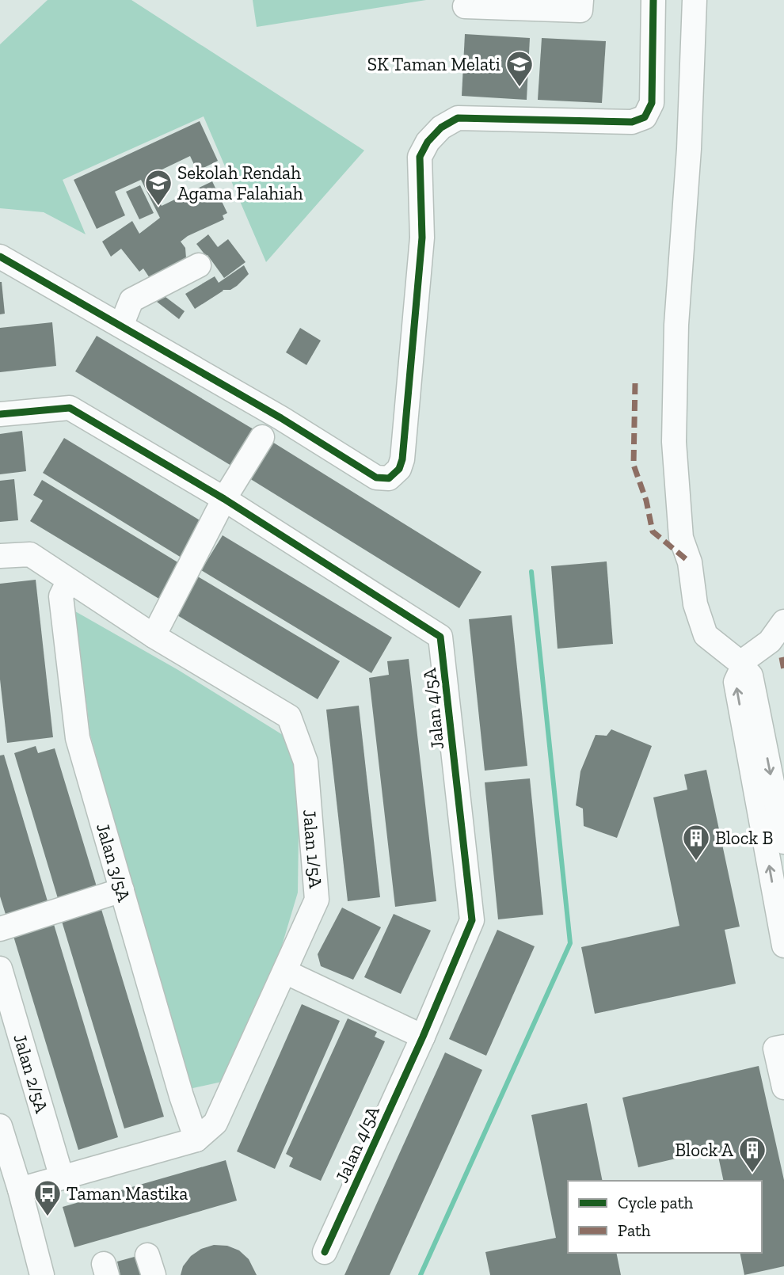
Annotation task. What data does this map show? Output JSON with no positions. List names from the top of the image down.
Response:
{
  "streets": {
    "street": [
      "Jalan 4/5A",
      "Jalan 1/5A",
      "Jalan 3/5A",
      "Jalan 2/5A"
    ]
  },
  "crossings": [
    ["Jalan 1/5A", "Jalan 3/5A"],
    ["Jalan 1/5A", "Jalan 2/5A"]
  ],
  "places": {
    "school or university": ["SK Taman Melati", "Sekolah Rendah Agama Falahiah"],
    "building": ["Block B", "Block A"],
    "bus stop": ["Taman Mastika"]
  },
  "legend": ["Cycle path", "Path"]
}
